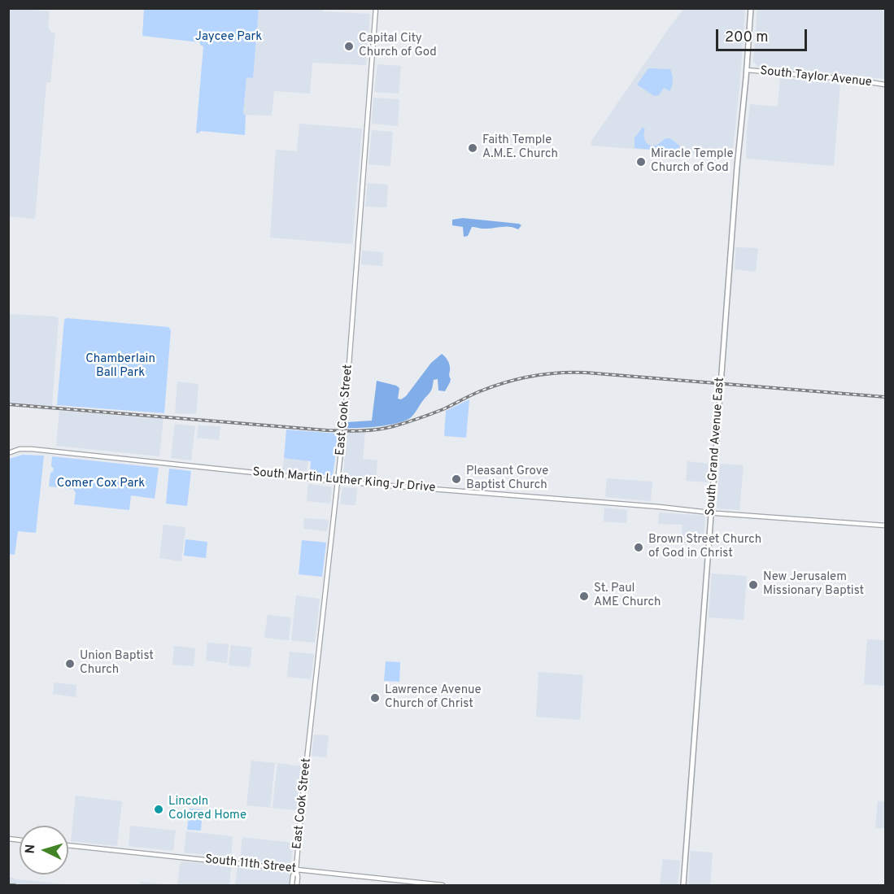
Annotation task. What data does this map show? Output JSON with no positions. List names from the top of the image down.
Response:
{
  "streets": {
    "main road": ["South Grand Avenue East"],
    "street": [
      "South Taylor Avenue",
      "East Cook Street",
      "South Martin Luther King Jr Drive",
      "South 11th Street"
    ]
  },
  "crossings": [
    ["South Taylor Avenue", "South Grand Avenue East"],
    ["East Cook Street", "South Martin Luther King Jr Drive"],
    ["East Cook Street", "South 11th Street"],
    ["South Grand Avenue East", "South Martin Luther King Jr Drive"]
  ],
  "parks": ["Jaycee Park", "Chamberlain Ball Park", "Comer Cox Park"],
  "places": [
    "Capital City Church of God",
    "Faith Temple A.M.E. Church",
    "Miracle Temple Church of God",
    "Pleasant Grove Baptist Church",
    "Brown Street Church of God in Christ",
    "New Jerusalem Missionary Baptist",
    "St. Paul AME Church",
    "Union Baptist Church",
    "Lawrence Avenue Church of Christ",
    "Lincoln Colored Home"
  ],
  "scale_bar": "200 m",
  "north": "left"
}
